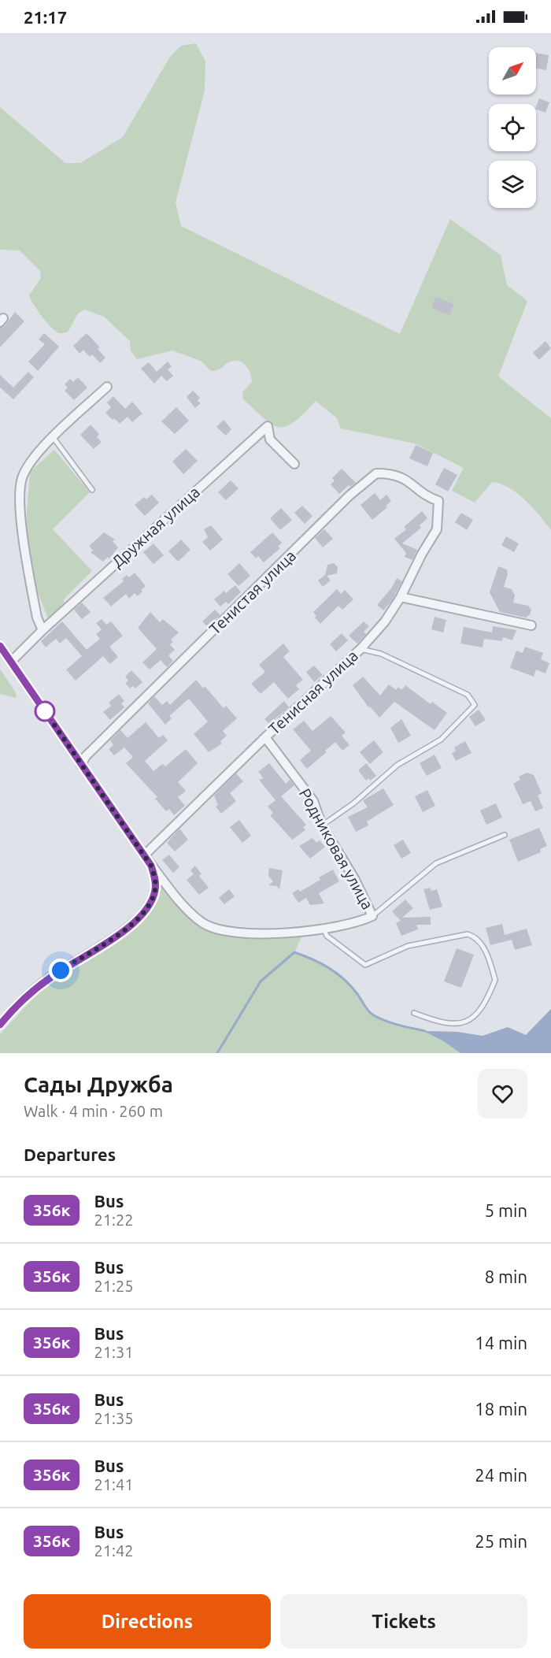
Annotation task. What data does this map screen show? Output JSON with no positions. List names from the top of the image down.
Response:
{
  "streets": {
    "street": [
      "Дружная улица",
      "Тенистая улица",
      "Тенисная улица",
      "Родниковая улица"
    ]
  },
  "crossings": [
    ["Тенистая улица", "Тенисная улица"],
    ["Тенисная улица", "Родниковая улица"]
  ],
  "lines": ["bus line 356к"],
  "north": "top right",
  "page": {
    "status": "21:17",
    "heading": [
      ["Сады Дружба", "Walk · 4 min · 260 m"],
      "Departures"
    ],
    "list": [
      {
        "mark": "356к",
        "name": "Bus",
        "note": "21:22",
        "value": "5 min"
      },
      {
        "mark": "356к",
        "name": "Bus",
        "note": "21:25",
        "value": "8 min"
      },
      {
        "mark": "356к",
        "name": "Bus",
        "note": "21:31",
        "value": "14 min"
      },
      {
        "mark": "356к",
        "name": "Bus",
        "note": "21:35",
        "value": "18 min"
      },
      {
        "mark": "356к",
        "name": "Bus",
        "note": "21:41",
        "value": "24 min"
      },
      {
        "mark": "356к",
        "name": "Bus",
        "note": "21:42",
        "value": "25 min"
      }
    ],
    "buttons": ["Directions", "Tickets"]
  }
}
